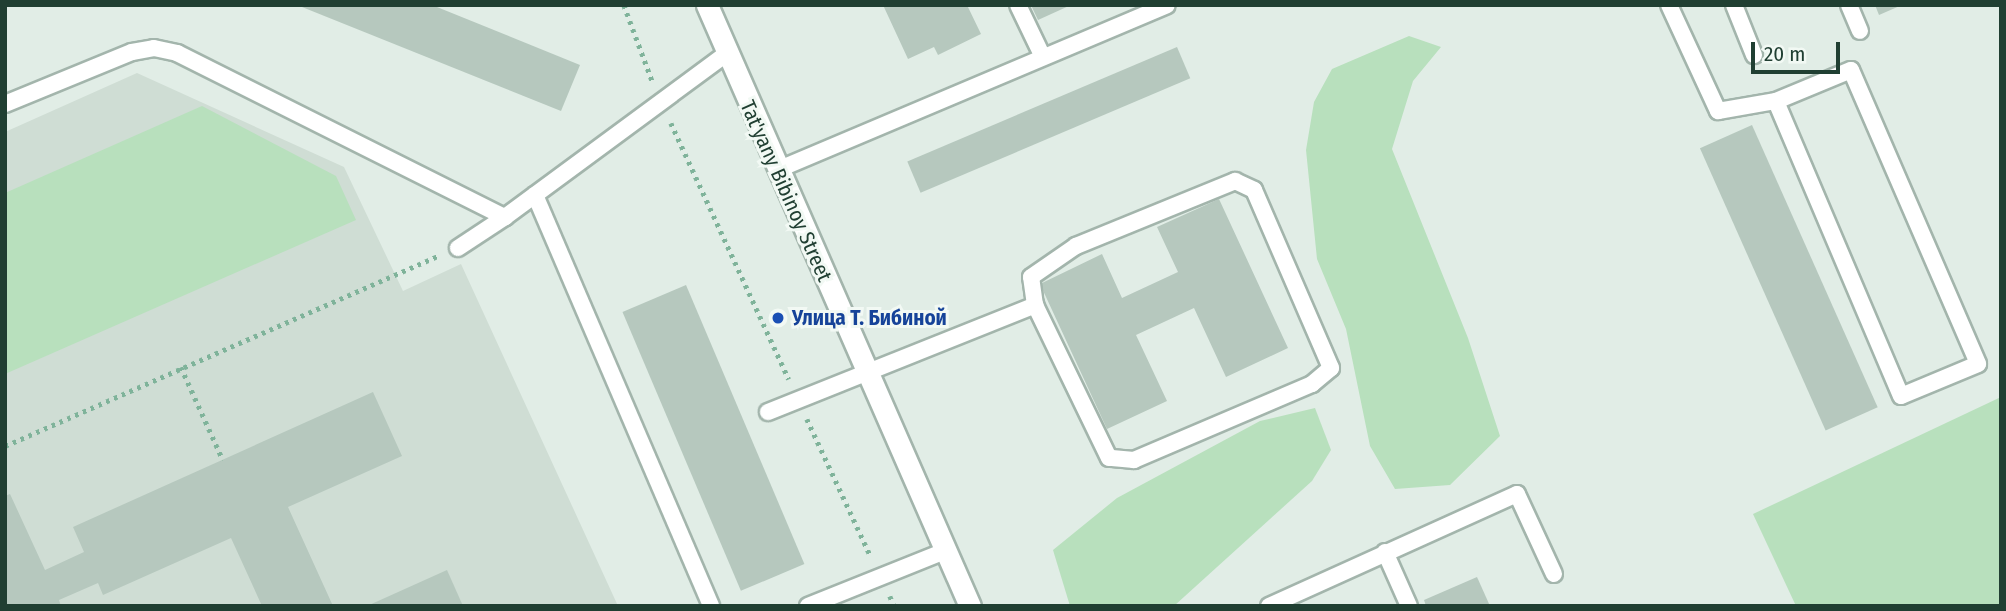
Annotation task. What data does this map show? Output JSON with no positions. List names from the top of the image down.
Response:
{
  "streets": {
    "street": ["Tat'yany Bibinoy Street"]
  },
  "places": ["Улица Т. Бибиной"],
  "scale_bar": "20 m"
}
